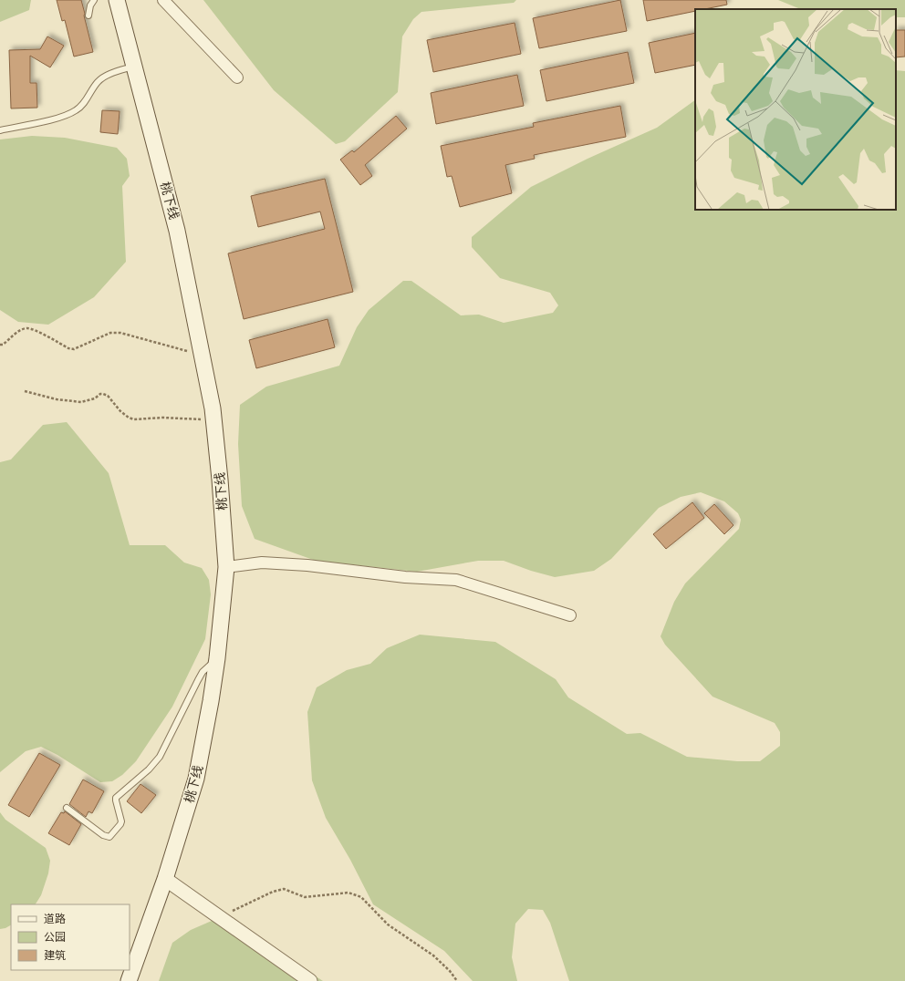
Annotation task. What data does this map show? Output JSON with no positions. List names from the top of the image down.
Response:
{
  "streets": {
    "main road": ["桃下线"]
  },
  "legend": ["道路", "公园", "建筑"]
}
